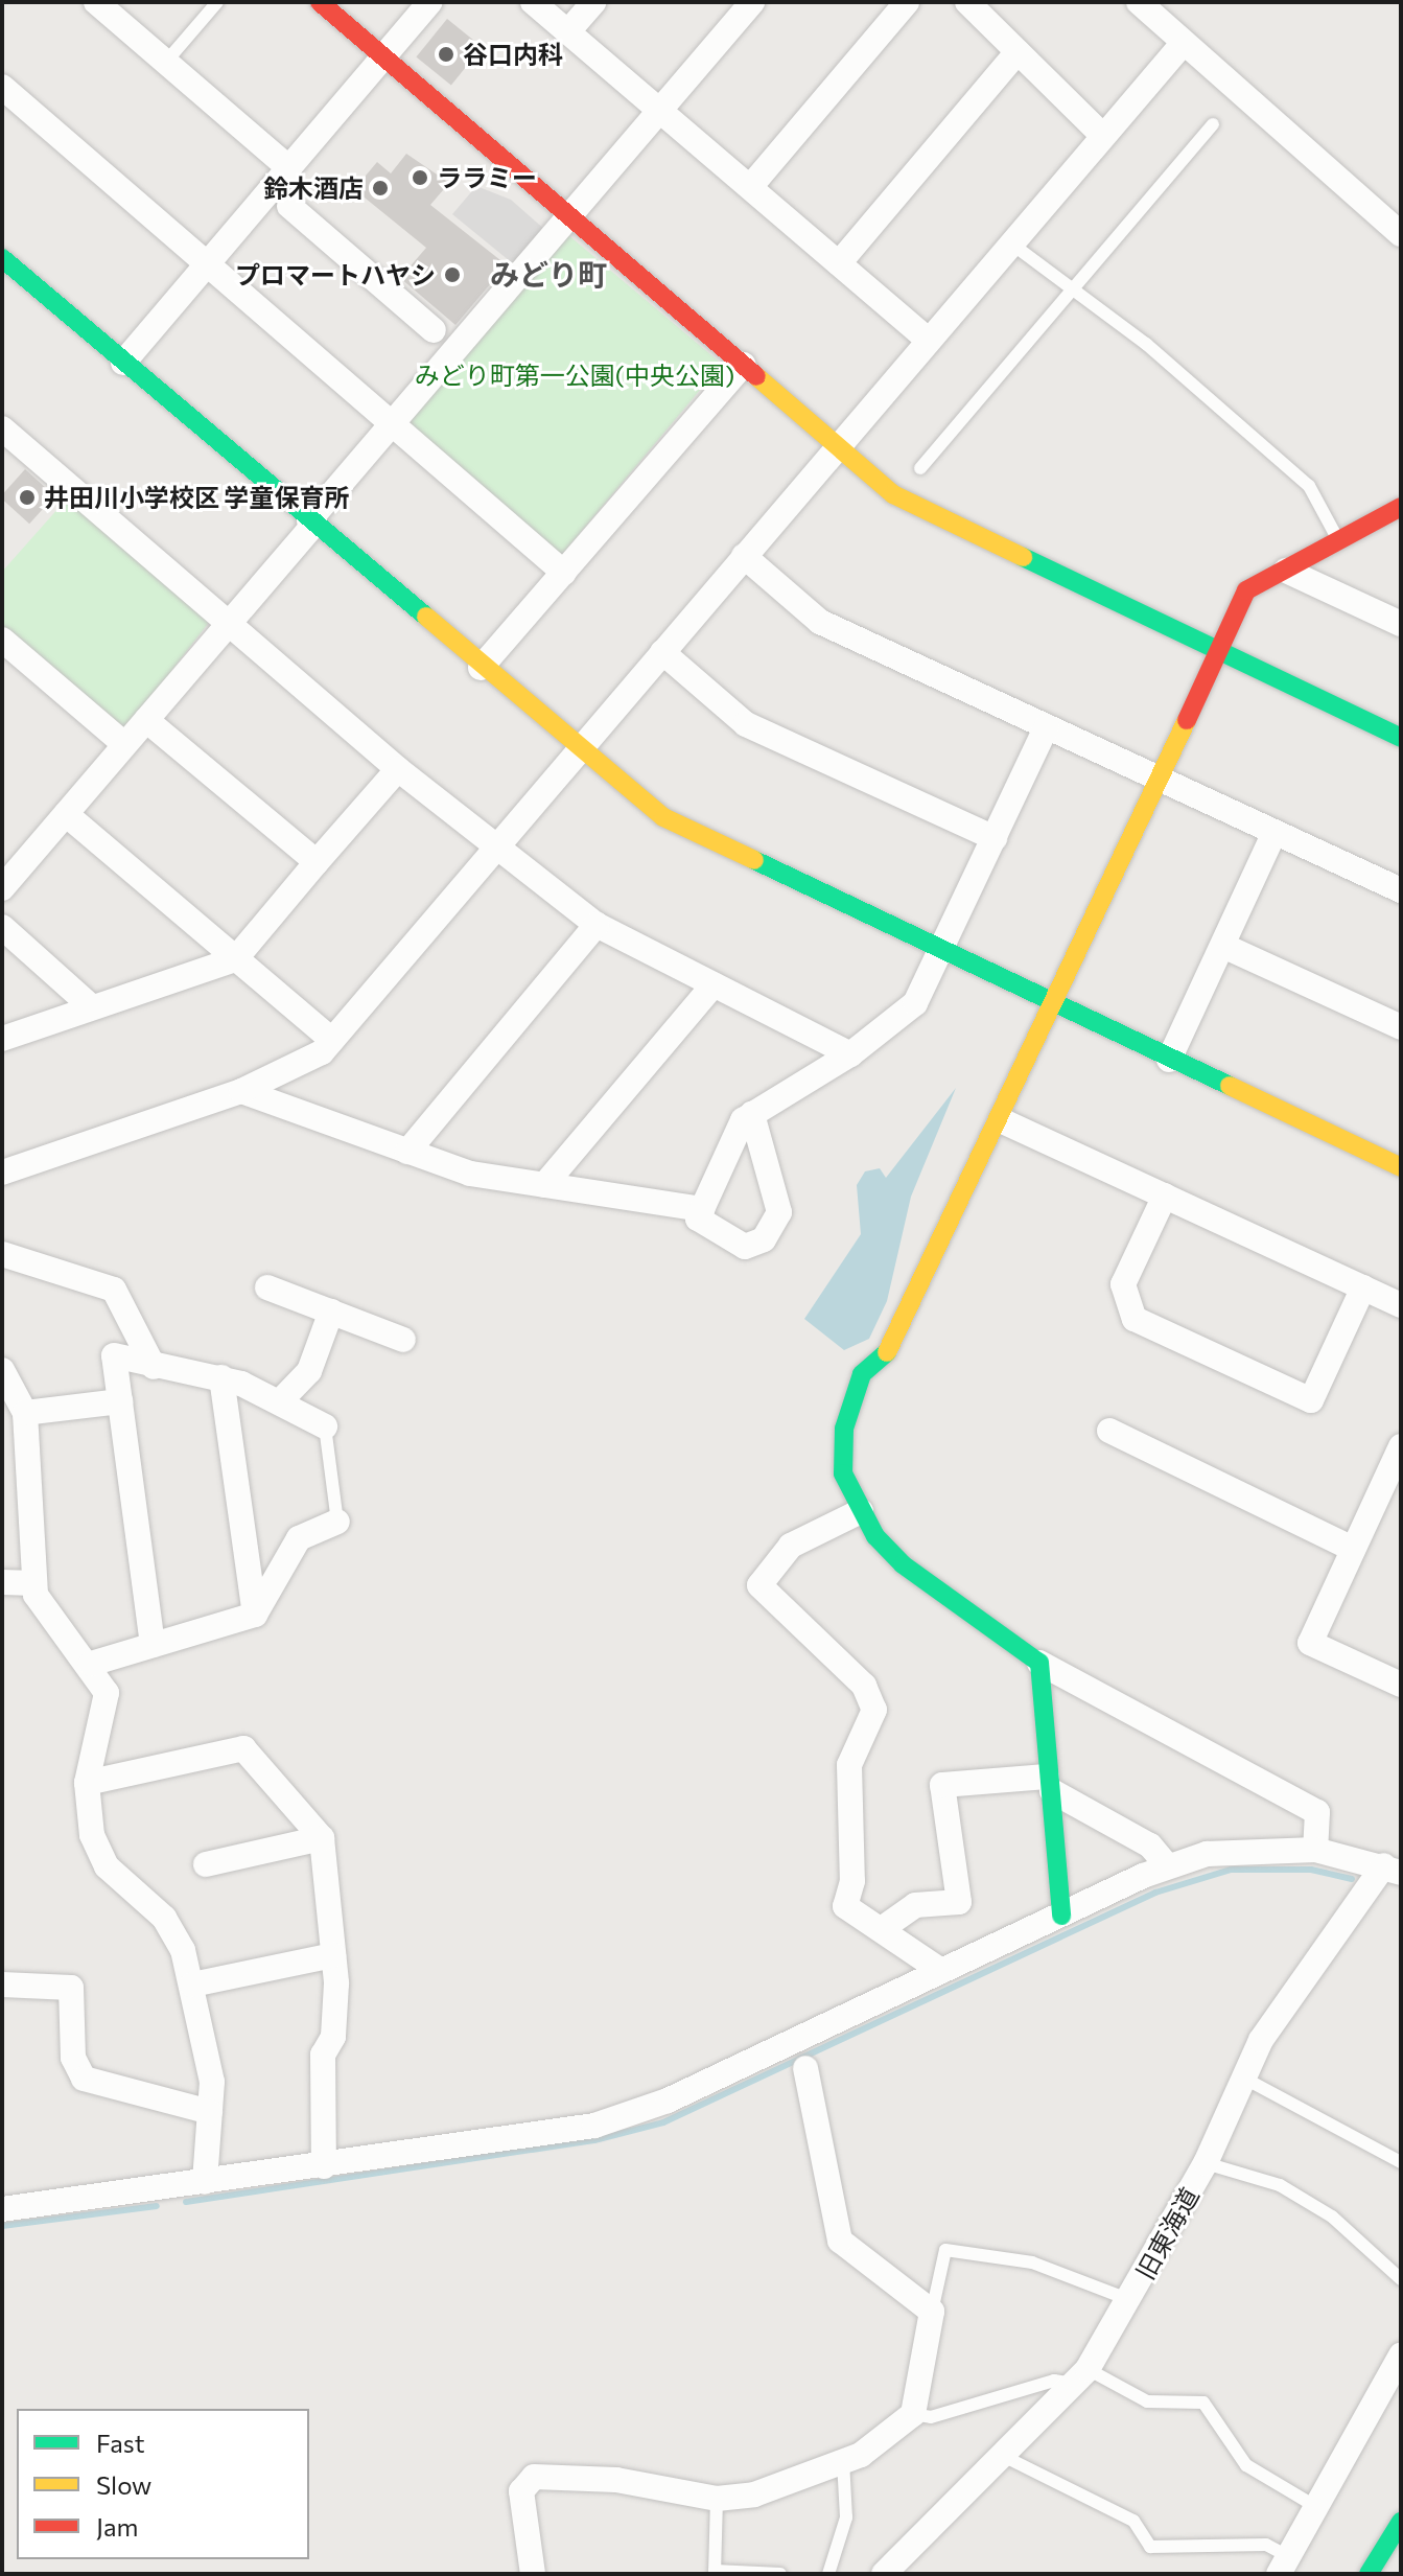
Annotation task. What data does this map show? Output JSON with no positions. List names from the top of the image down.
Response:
{
  "streets": {
    "street": ["旧東海道"]
  },
  "districts": ["みどり町"],
  "parks": ["みどり町第一公園(中央公園)"],
  "places": [
    "谷口内科",
    "ララミー",
    "鈴木酒店",
    "プロマートハヤシ",
    "井田川小学校区 学童保育所"
  ],
  "legend": ["Fast", "Slow", "Jam"]
}
